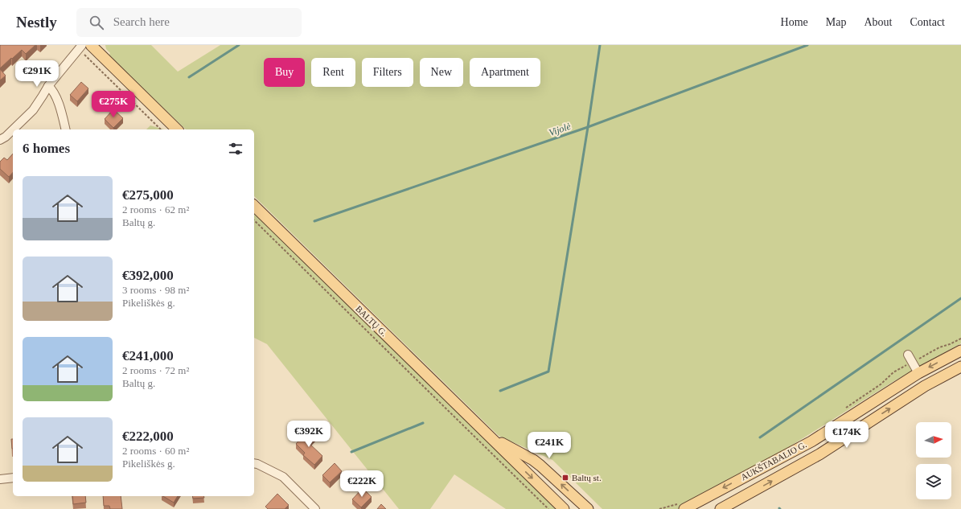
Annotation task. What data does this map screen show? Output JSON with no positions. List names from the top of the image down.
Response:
{
  "streets": {
    "main road": ["BALTŲ G.", "AUKŠTABALIO G."]
  },
  "water": ["Vijolė"],
  "places": {
    "transit": ["Baltų st."]
  },
  "north": "right",
  "page": {
    "header": "Nestly",
    "search": "Search here",
    "nav": [
      "Home",
      "Map",
      "About",
      "Contact"
    ],
    "chip": [
      "Buy",
      "Rent",
      "Filters",
      "New",
      "Apartment"
    ],
    "price": [
      "€291K",
      "€275K",
      "€392K",
      "€174K",
      "€241K",
      "€222K"
    ],
    "heading": "6 homes",
    "list": [
      {
        "name": "€275,000",
        "note": "2 rooms · 62 m² · Baltų g."
      },
      {
        "name": "€392,000",
        "note": "3 rooms · 98 m² · Pikeliškės g."
      },
      {
        "name": "€241,000",
        "note": "2 rooms · 72 m² · Baltų g."
      },
      {
        "name": "€222,000",
        "note": "2 rooms · 60 m² · Pikeliškės g."
      }
    ]
  }
}
